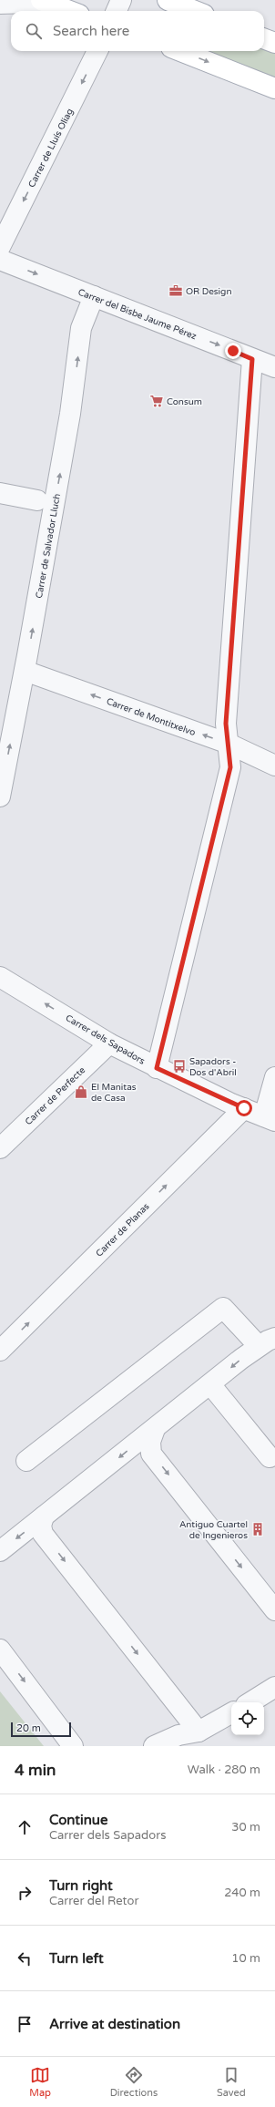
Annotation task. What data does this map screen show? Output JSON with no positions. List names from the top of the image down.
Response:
{
  "streets": {
    "street": [
      "Carrer de Lluís Oliag",
      "Carrer del Bisbe Jaume Pérez",
      "Carrer de Salvador Lluch",
      "Carrer de Montitxelvo",
      "Carrer dels Sapadors",
      "Carrer de Perfecte",
      "Carrer de Planas"
    ]
  },
  "crossings": [
    ["Carrer del Bisbe Jaume Pérez", "Carrer de Salvador Lluch"],
    ["Carrer de Salvador Lluch", "Carrer de Montitxelvo"],
    ["Carrer dels Sapadors", "Carrer de Perfecte"],
    ["Carrer dels Sapadors", "Carrer de Planas"]
  ],
  "one_way": [
    "Carrer de Lluís Oliag",
    "Carrer del Bisbe Jaume Pérez",
    "Carrer de Salvador Lluch",
    "Carrer de Montitxelvo",
    "Carrer dels Sapadors"
  ],
  "places": {
    "office": ["OR Design"],
    "supermarket": ["Consum"],
    "bus stop": ["Sapadors - Dos d'Abril"],
    "shop": ["El Manitas de Casa"],
    "building": ["Antiguo Cuartel de Ingenieros"]
  },
  "scale_bar": "20 m",
  "page": {
    "search": "Search here",
    "scale": "20 m",
    "heading": ["4 min", "Walk · 280 m"],
    "list": [
      ["Continue", "Carrer dels Sapadors", "30 m"],
      ["Turn right", "Carrer del Retor", "240 m"],
      ["Turn left", "10 m"],
      "Arrive at destination"
    ],
    "nav": ["Map", "Directions", "Saved"]
  }
}
